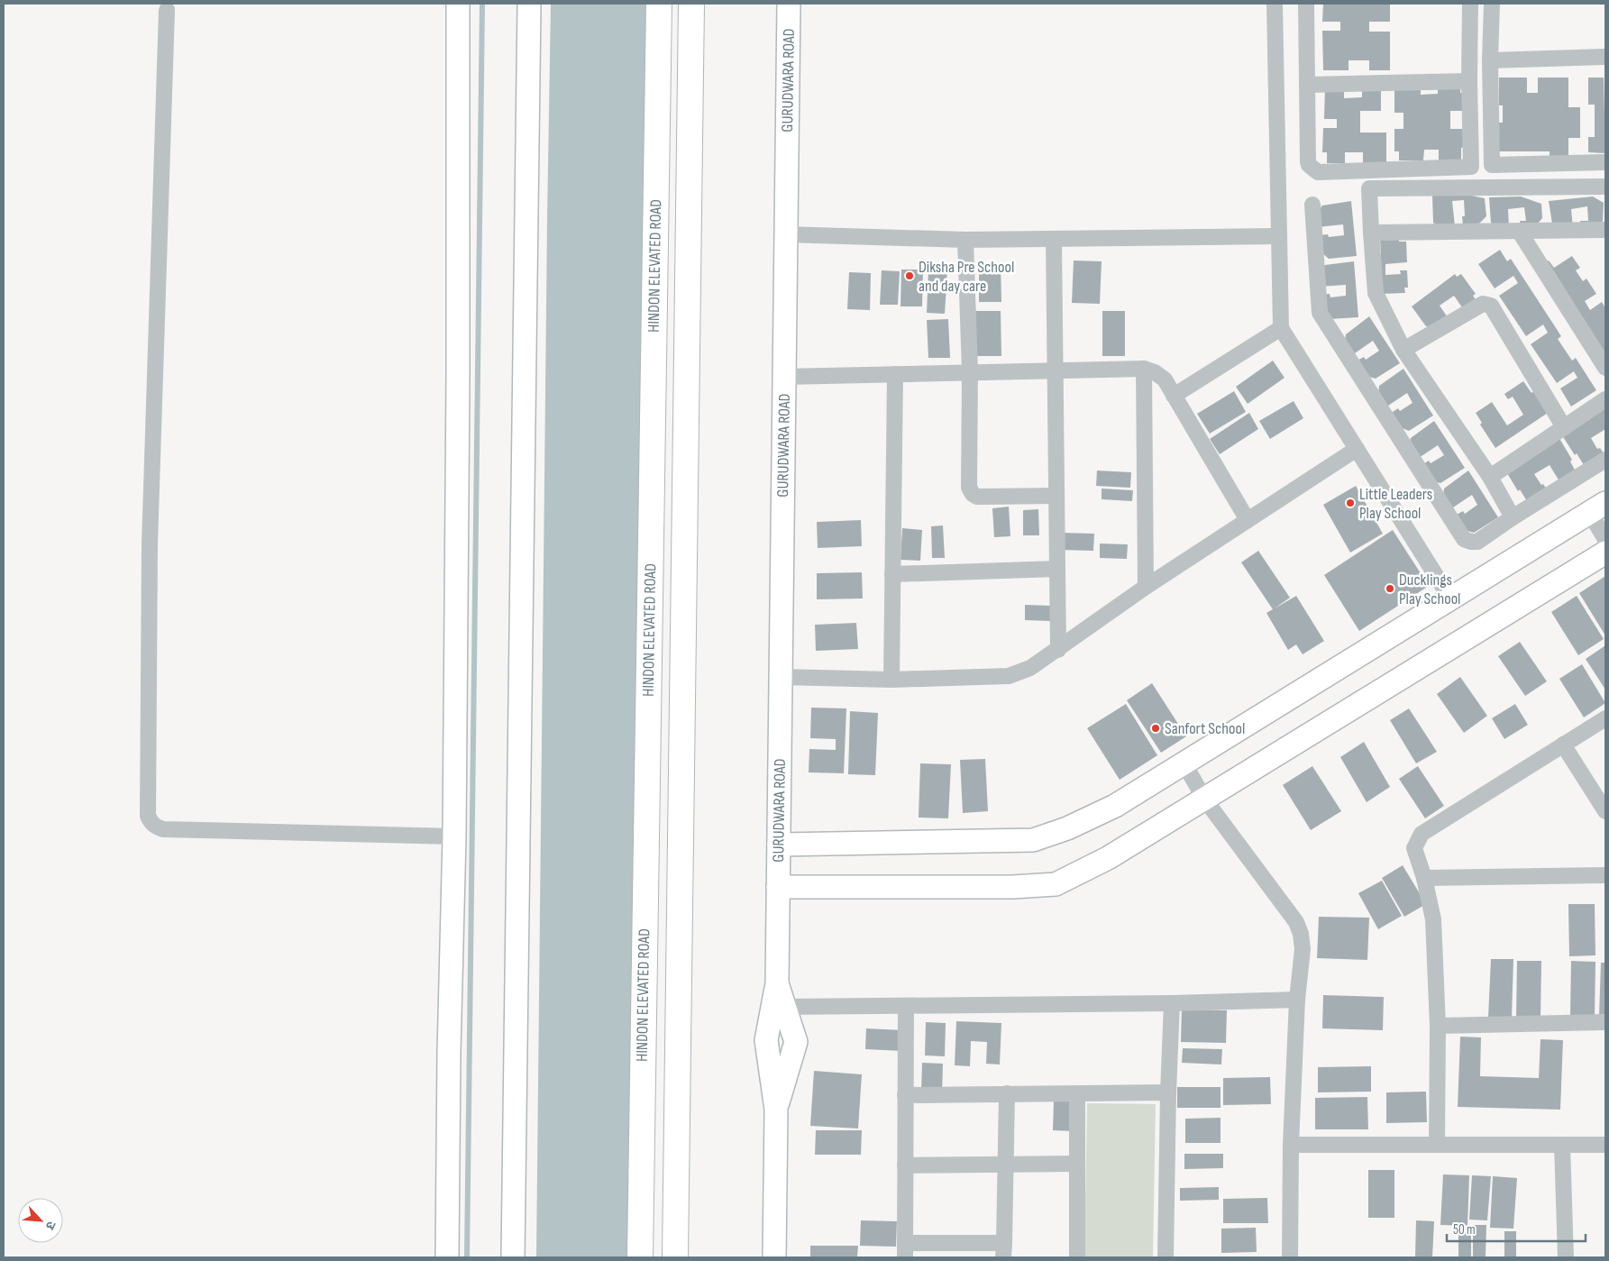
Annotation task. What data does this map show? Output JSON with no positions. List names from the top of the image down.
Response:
{
  "streets": {
    "highway": ["HINDON ELEVATED ROAD"],
    "street": ["GURUDWARA ROAD"]
  },
  "places": [
    "Diksha Pre School and day care",
    "Little Leaders Play School",
    "Ducklings Play School",
    "Sanfort School"
  ],
  "scale_bar": "50 m",
  "north": "bottom right"
}
